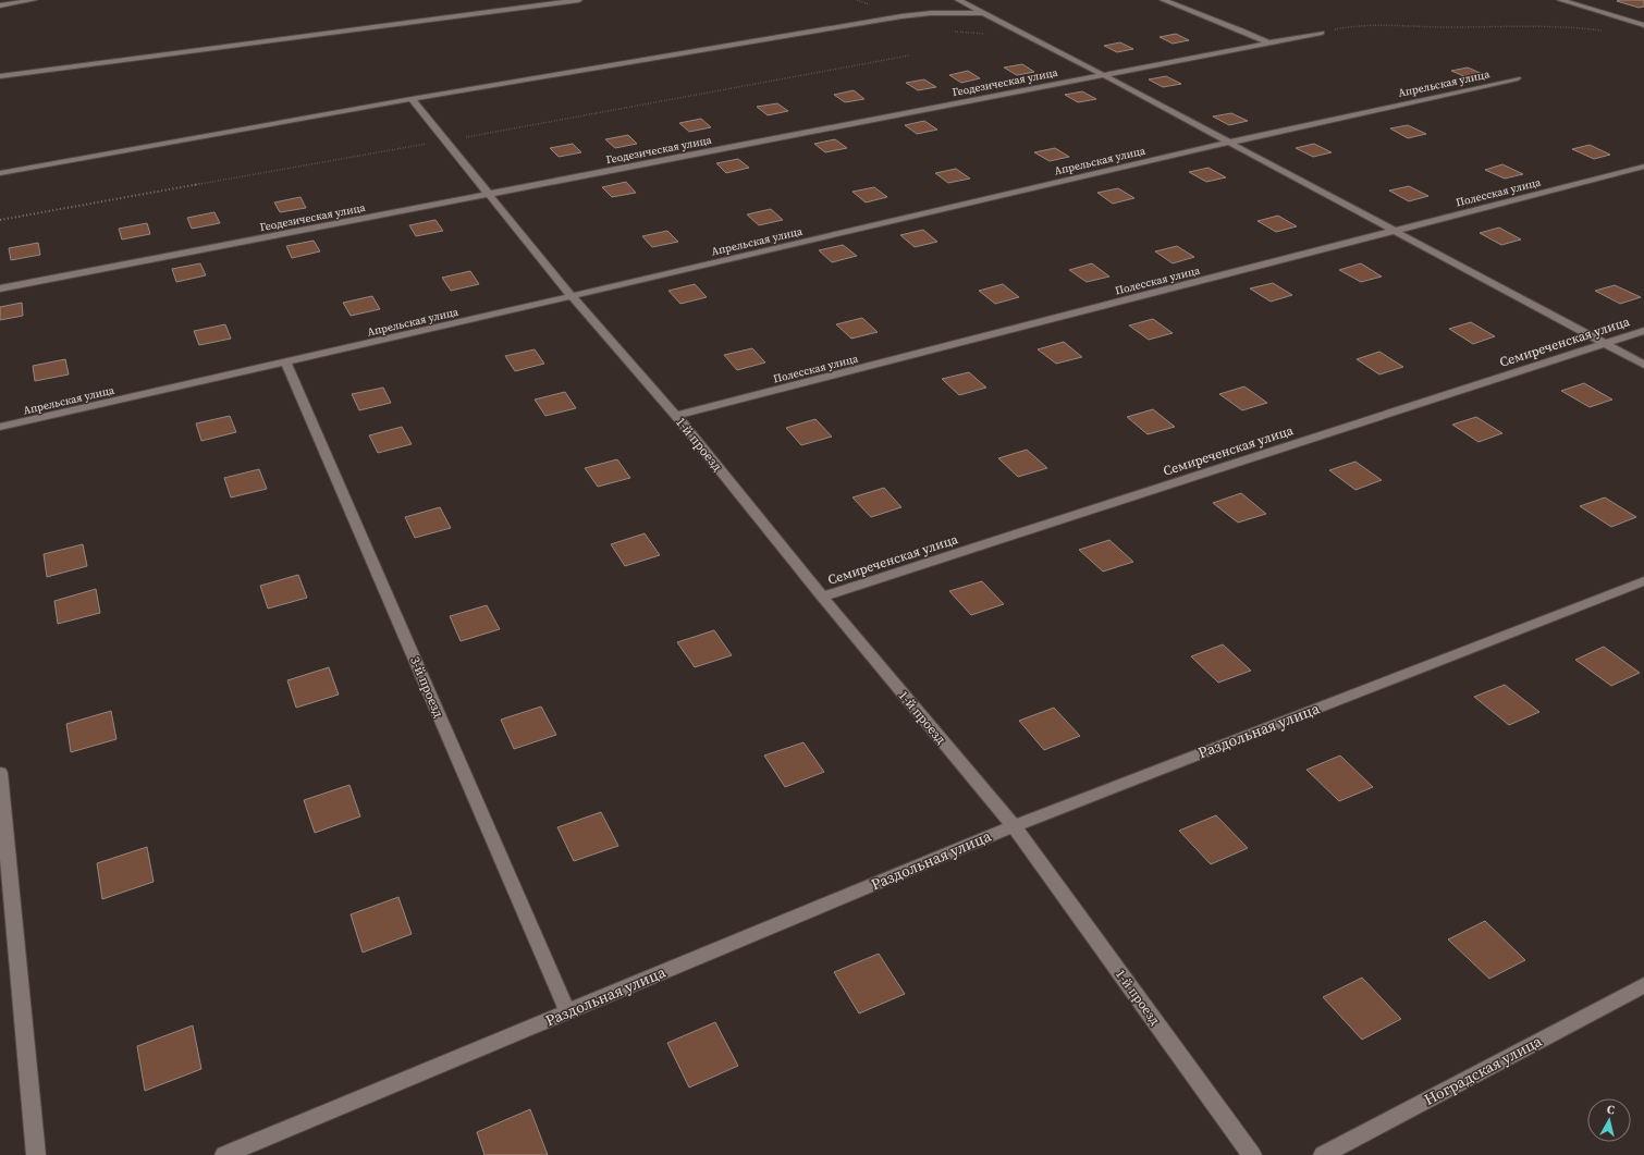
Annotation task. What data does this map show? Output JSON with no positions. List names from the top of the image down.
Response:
{
  "streets": {
    "street": [
      "Геодезическая улица",
      "Апрельская улица",
      "Полесская улица",
      "Семиреченская улица",
      "1-й проезд",
      "3-й проезд",
      "Раздольная улица",
      "Ноградская улица"
    ]
  },
  "crossings": [
    ["Геодезическая улица", "1-й проезд"],
    ["Апрельская улица", "1-й проезд"],
    ["Апрельская улица", "3-й проезд"],
    ["Полесская улица", "1-й проезд"],
    ["Семиреченская улица", "1-й проезд"],
    ["1-й проезд", "Раздольная улица"],
    ["3-й проезд", "Раздольная улица"]
  ],
  "north": "top"
}
